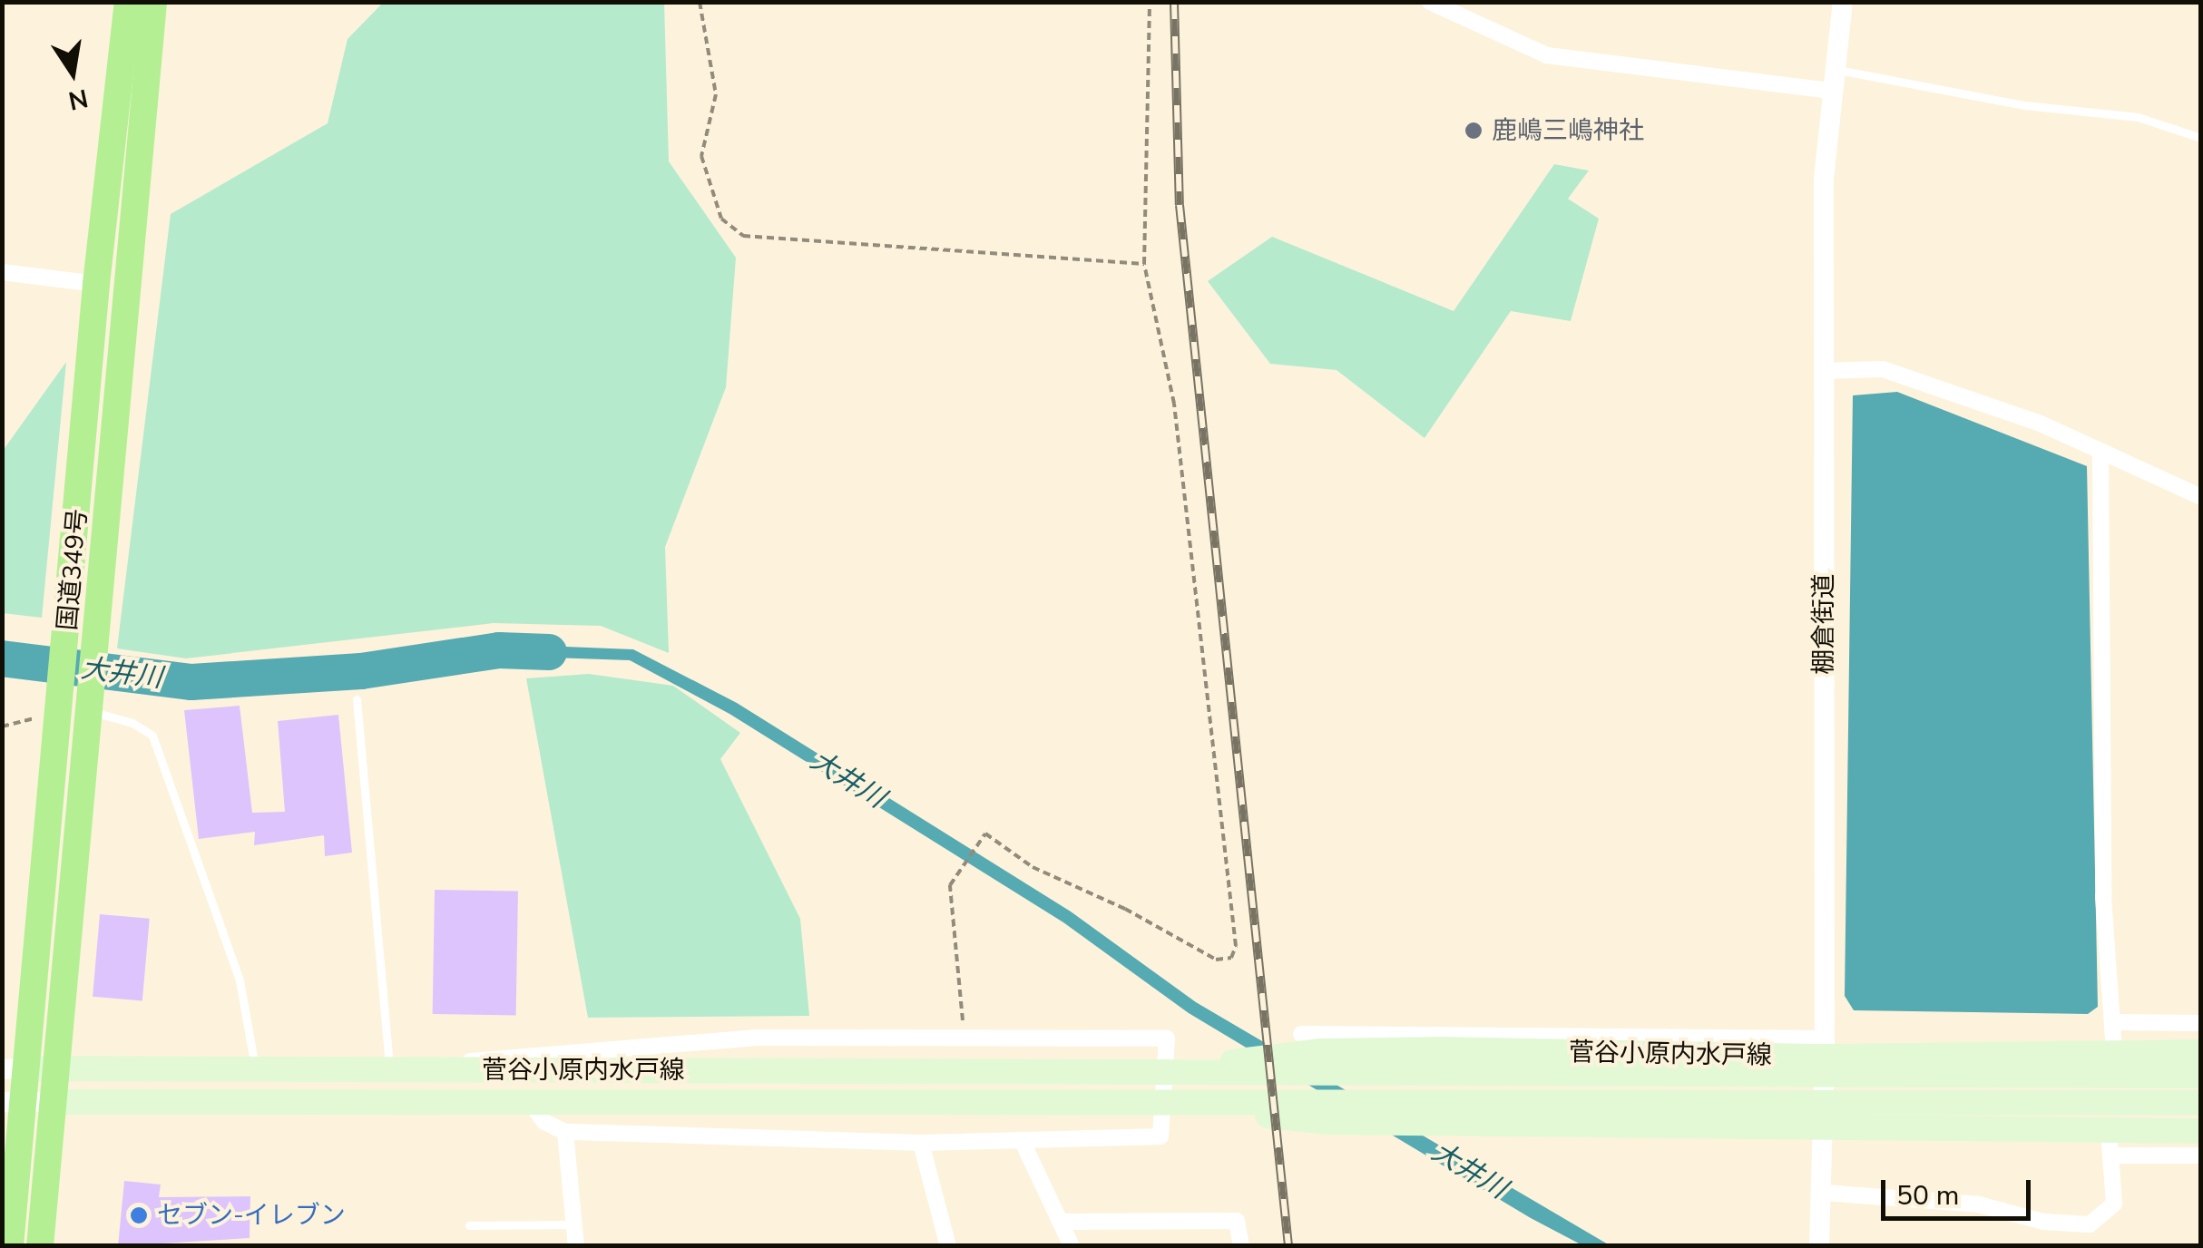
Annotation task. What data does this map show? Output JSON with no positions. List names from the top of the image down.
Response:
{
  "streets": {
    "highway": ["国道349号"],
    "main road": ["菅谷小原内水戸線"],
    "street": ["棚倉街道"]
  },
  "crossings": [
    ["国道349号", "菅谷小原内水戸線"],
    ["棚倉街道", "菅谷小原内水戸線"]
  ],
  "water": ["大井川"],
  "places": ["鹿嶋三嶋神社", "セブン-イレブン"],
  "scale_bar": "50 m",
  "north": "bottom"
}
